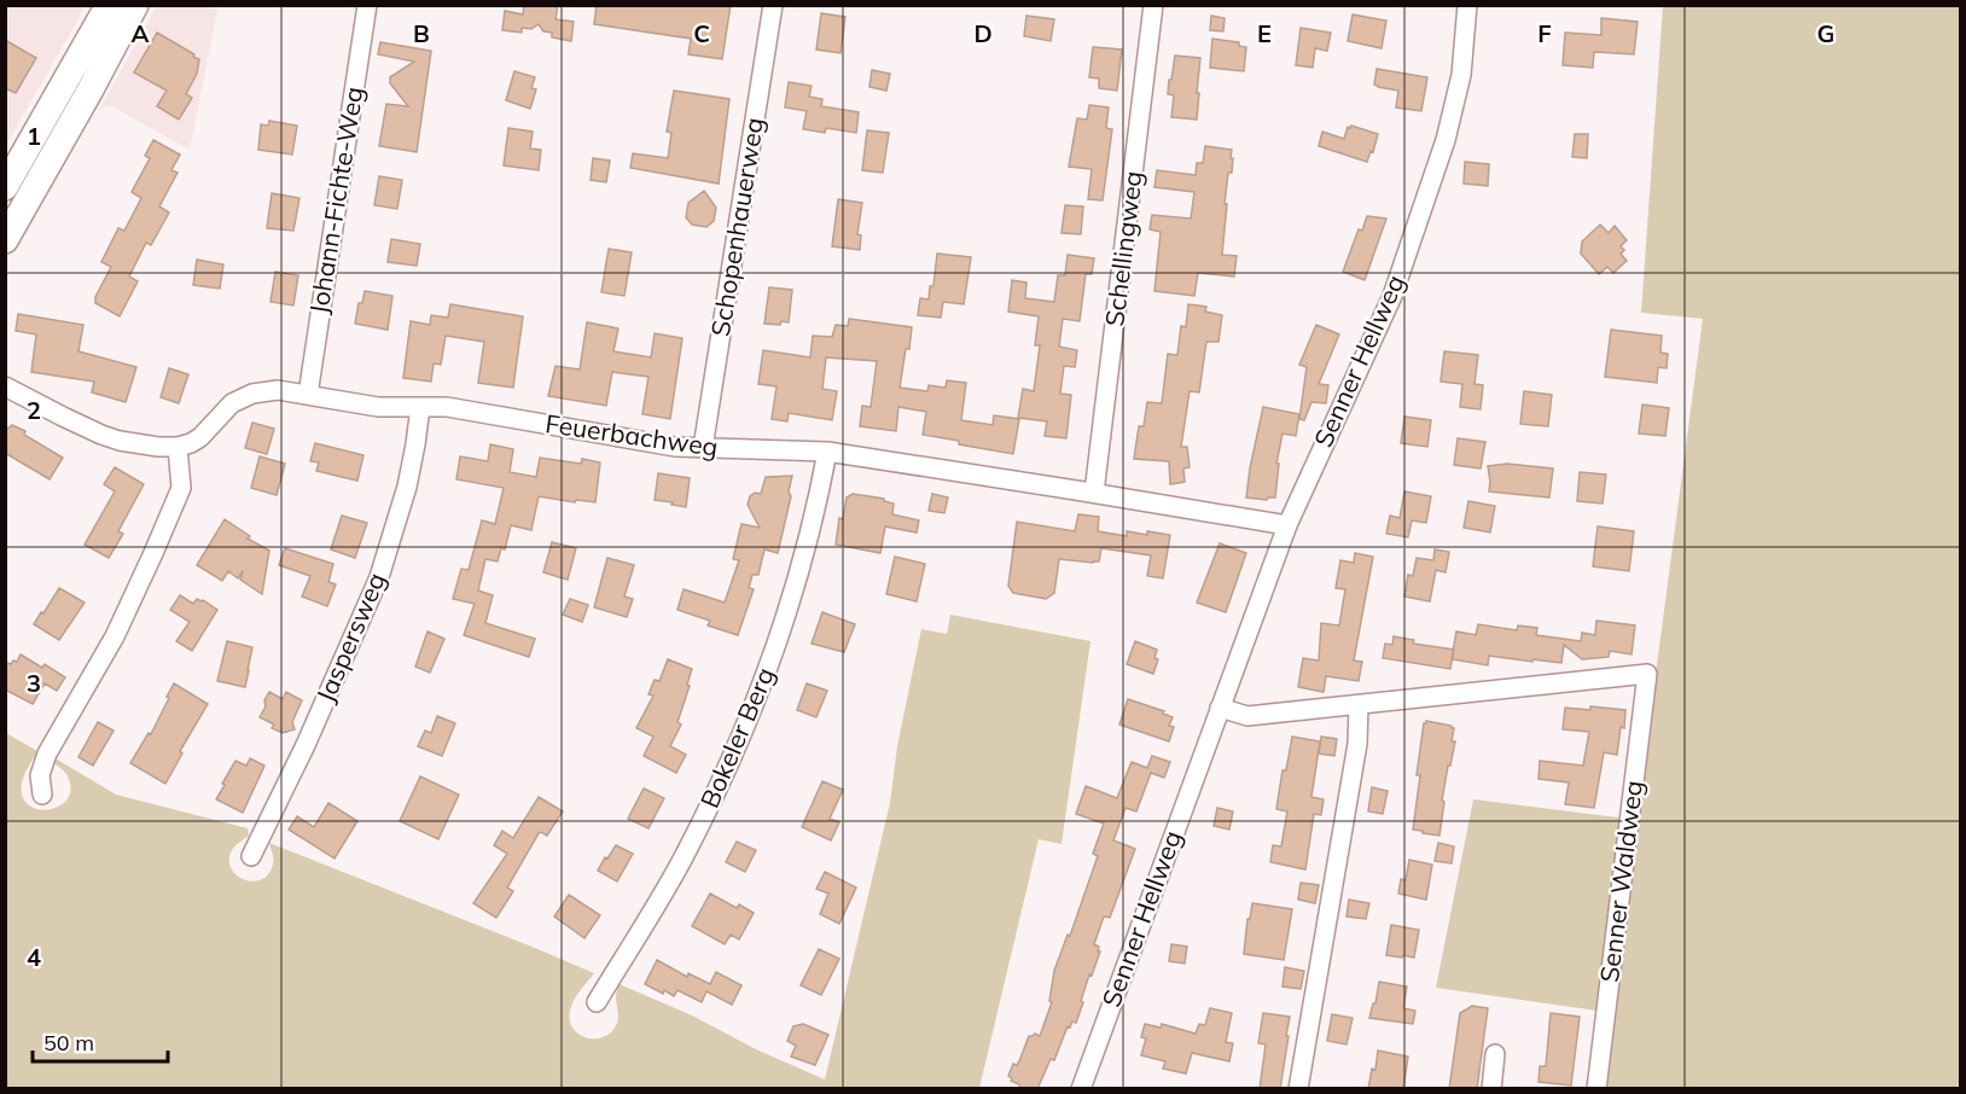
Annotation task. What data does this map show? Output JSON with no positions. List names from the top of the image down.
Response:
{
  "streets": {
    "street": [
      "Johann-Fichte-Weg",
      "Schopenhauerweg",
      "Schellingweg",
      "Senner Hellweg",
      "Feuerbachweg",
      "Jaspersweg",
      "Bokeler Berg",
      "Senner Waldweg"
    ]
  },
  "crossings": [
    ["Johann-Fichte-Weg", "Feuerbachweg"],
    ["Schopenhauerweg", "Feuerbachweg"],
    ["Schellingweg", "Feuerbachweg"],
    ["Senner Hellweg", "Feuerbachweg"],
    ["Feuerbachweg", "Jaspersweg"],
    ["Feuerbachweg", "Bokeler Berg"]
  ],
  "scale_bar": "50 m",
  "grid": {
    "columns": [
      "A",
      "B",
      "C",
      "D",
      "E",
      "F",
      "G"
    ],
    "rows": [
      "1",
      "2",
      "3",
      "4"
    ]
  }
}
